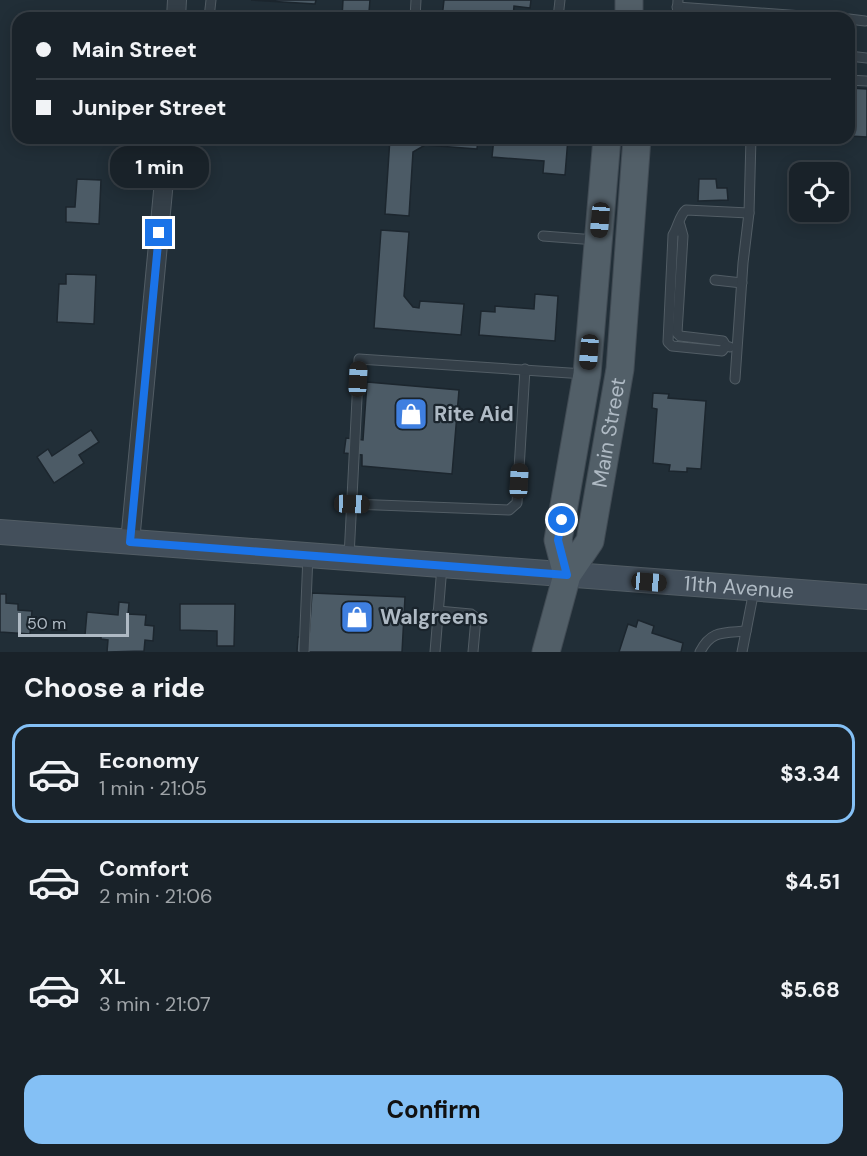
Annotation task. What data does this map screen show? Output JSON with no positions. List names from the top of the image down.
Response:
{
  "streets": {
    "main road": ["Main Street", "11th Avenue"]
  },
  "crossings": [
    ["Main Street", "11th Avenue"]
  ],
  "places": {
    "shop": ["Rite Aid", "Walgreens"]
  },
  "scale_bar": "50 m",
  "page": {
    "banner": ["Main Street", "Juniper Street"],
    "bubble": "1 min",
    "scale": "50 m",
    "heading": "Choose a ride",
    "list": [
      {
        "name": "Economy",
        "note": "1 min · 21:05",
        "value": "$3.34"
      },
      {
        "name": "Comfort",
        "note": "2 min · 21:06",
        "value": "$4.51"
      },
      {
        "name": "XL",
        "note": "3 min · 21:07",
        "value": "$5.68"
      }
    ],
    "buttons": "Confirm"
  }
}
